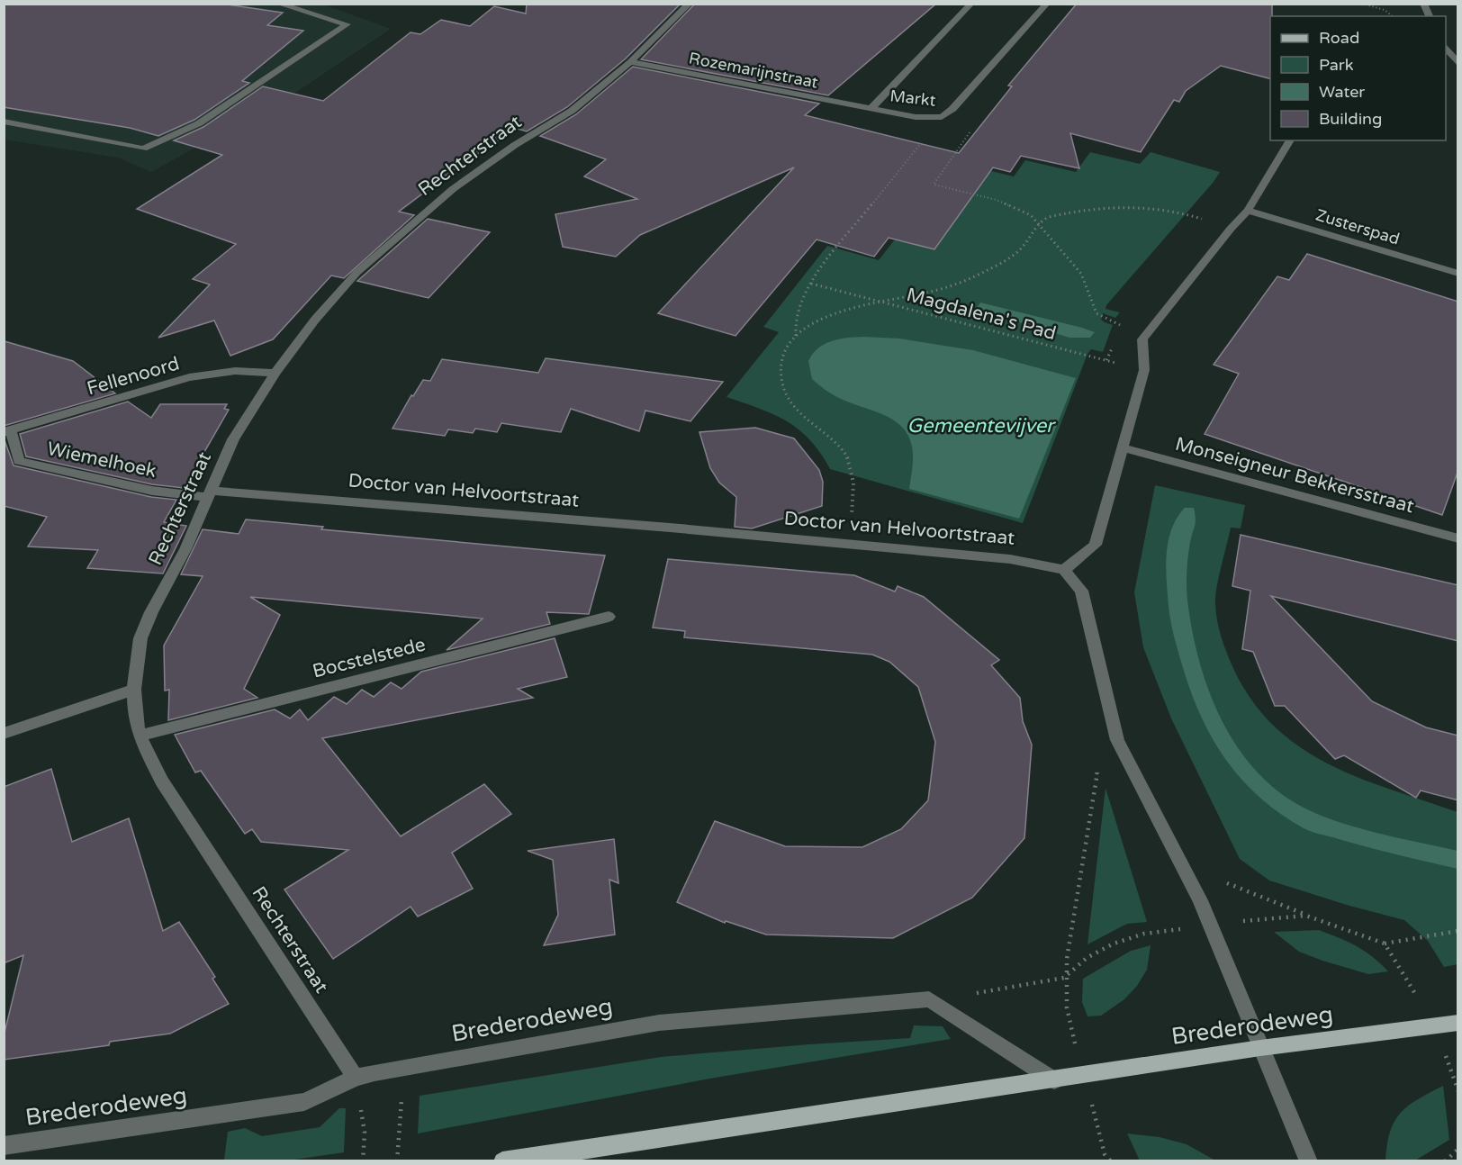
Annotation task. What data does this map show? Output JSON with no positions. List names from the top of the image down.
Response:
{
  "streets": {
    "main road": ["Brederodeweg"],
    "street": [
      "Rozemarijnstraat",
      "Markt",
      "Rechterstraat",
      "Zusterspad",
      "Fellenoord",
      "Wiemelhoek",
      "Monseigneur Bekkersstraat",
      "Doctor van Helvoortstraat",
      "Bocstelstede"
    ],
    "path": ["Magdalena's Pad"]
  },
  "crossings": [
    ["Rozemarijnstraat", "Markt"],
    ["Rozemarijnstraat", "Rechterstraat"],
    ["Rechterstraat", "Fellenoord"],
    ["Rechterstraat", "Wiemelhoek"],
    ["Rechterstraat", "Doctor van Helvoortstraat"],
    ["Rechterstraat", "Bocstelstede"],
    ["Rechterstraat", "Brederodeweg"],
    ["Fellenoord", "Wiemelhoek"],
    ["Wiemelhoek", "Doctor van Helvoortstraat"]
  ],
  "water": ["Gemeentevijver"],
  "legend": [
    "Road",
    "Park",
    "Water",
    "Building"
  ]
}
